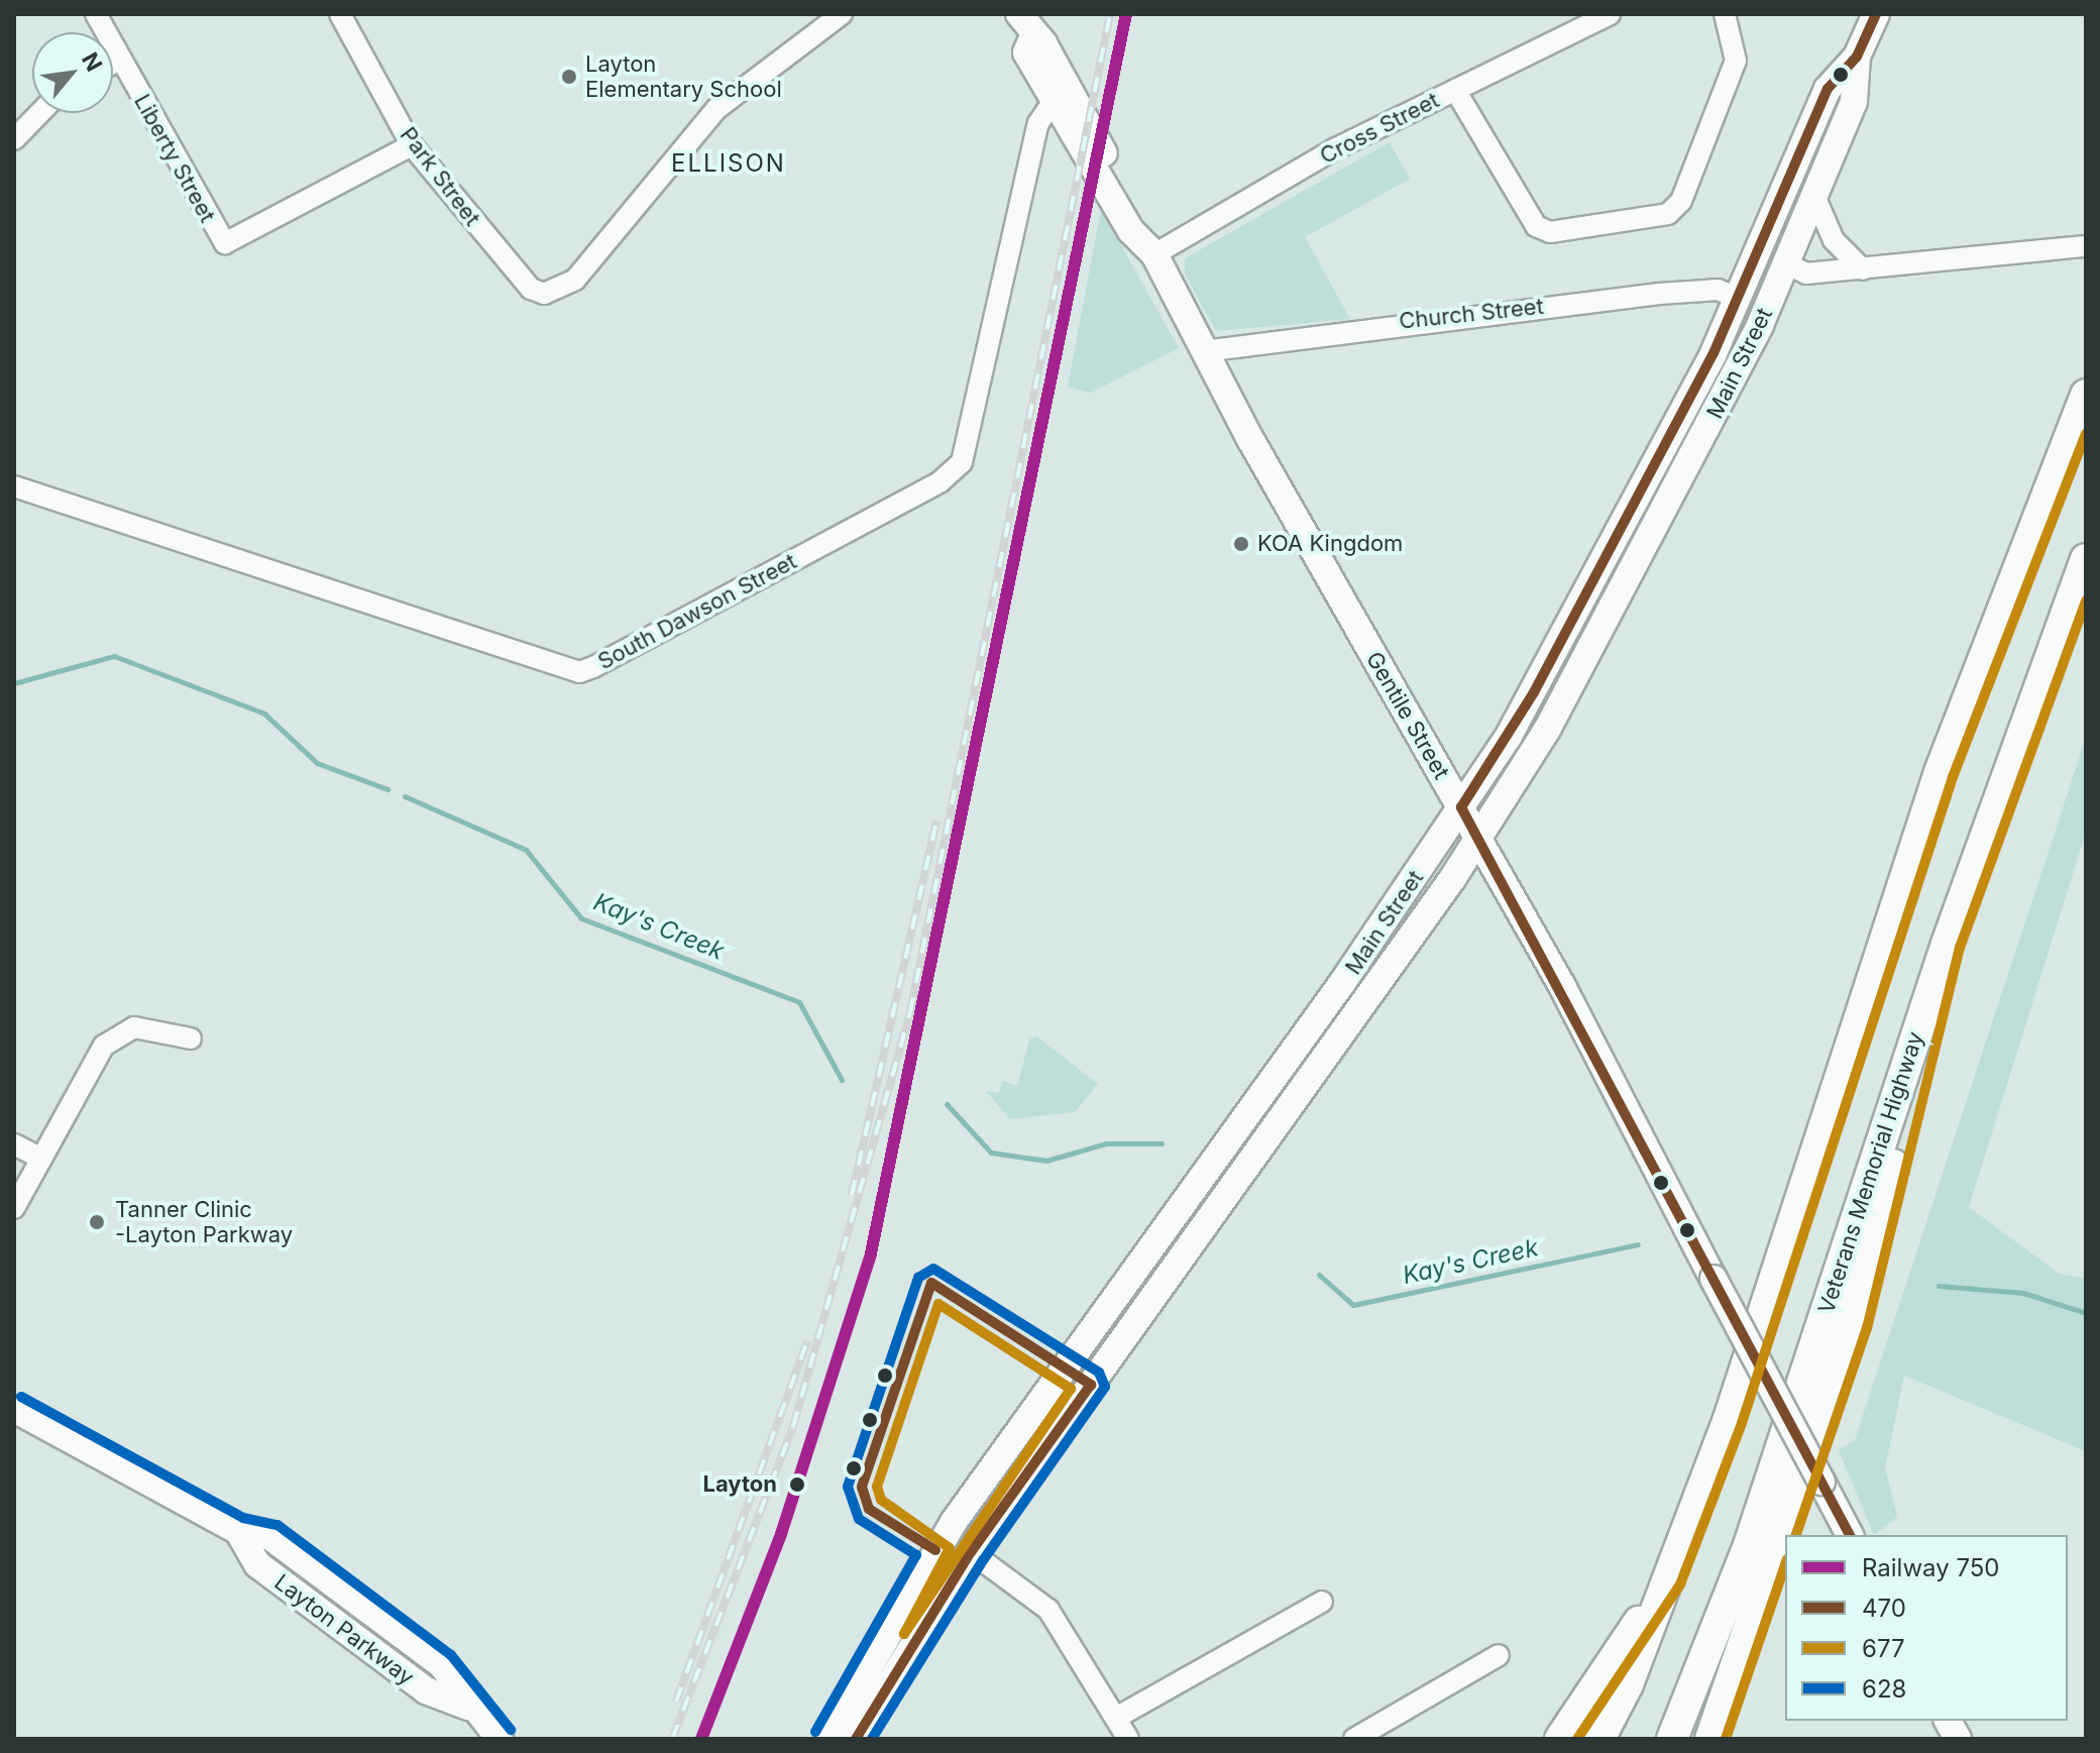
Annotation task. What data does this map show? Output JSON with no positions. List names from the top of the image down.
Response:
{
  "streets": {
    "highway": ["Veterans Memorial Highway"],
    "main road": ["Main Street", "Gentile Street", "Layton Parkway"],
    "street": [
      "Cross Street",
      "Liberty Street",
      "Park Street",
      "Church Street",
      "South Dawson Street"
    ]
  },
  "crossings": [
    ["Cross Street", "Gentile Street"],
    ["Liberty Street", "Park Street"],
    ["Church Street", "Main Street"],
    ["Church Street", "Gentile Street"],
    ["Main Street", "Gentile Street"],
    ["South Dawson Street", "Gentile Street"]
  ],
  "districts": ["ELLISON"],
  "water": ["Kay's Creek"],
  "places": [
    "Layton Elementary School",
    "KOA Kingdom",
    "Tanner Clinic -Layton Parkway",
    "Layton"
  ],
  "lines": [
    "rail line 750",
    "transit line 470",
    "transit line 677",
    "transit line 628"
  ],
  "legend": [
    "Railway 750",
    "470",
    "677",
    "628"
  ],
  "north": "top right"
}
